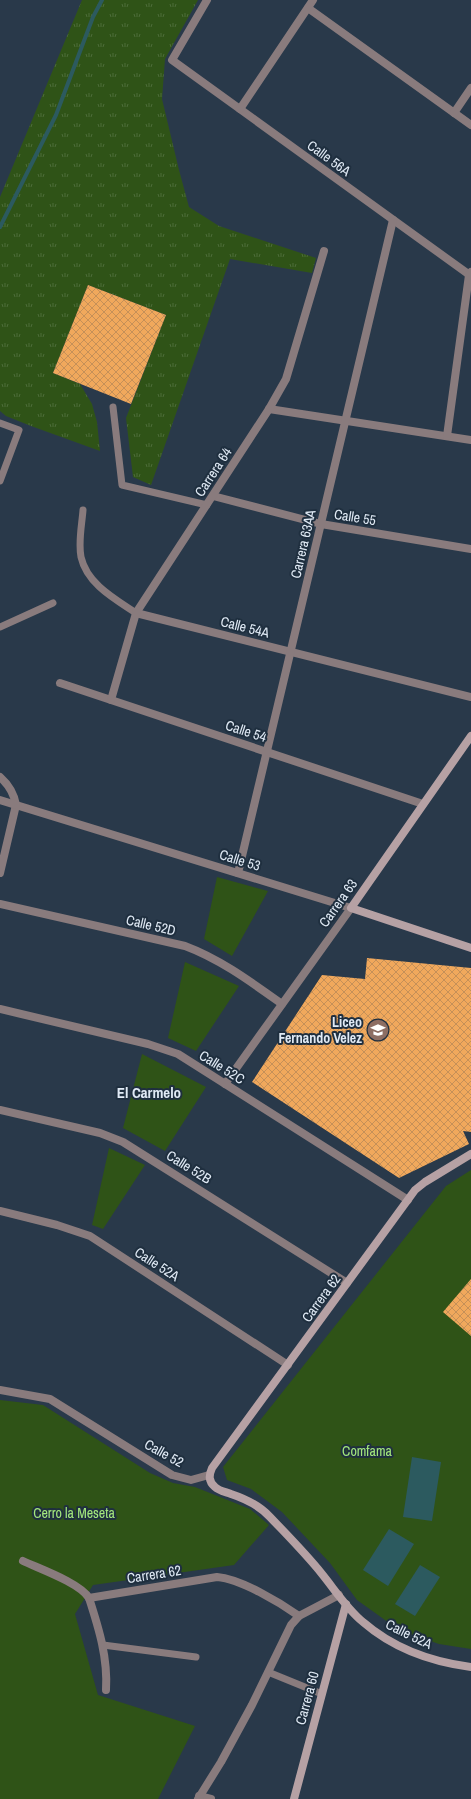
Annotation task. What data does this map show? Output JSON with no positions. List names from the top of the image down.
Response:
{
  "streets": {
    "street": [
      "Calle 56A",
      "Carrera 64",
      "Calle 55",
      "Carrera 63AA",
      "Calle 54A",
      "Calle 54",
      "Calle 53",
      "Carrera 63",
      "Calle 52D",
      "Calle 52C",
      "Calle 52B",
      "Calle 52A",
      "Carrera 62",
      "Calle 52",
      "Carrera 60"
    ]
  },
  "crossings": [
    ["Calle 56A", "Carrera 63AA"],
    ["Carrera 64", "Calle 55"],
    ["Carrera 64", "Calle 54A"],
    ["Carrera 64", "Calle 54"],
    ["Calle 55", "Carrera 63AA"],
    ["Carrera 63AA", "Calle 54A"],
    ["Carrera 63AA", "Calle 54"],
    ["Carrera 63AA", "Calle 53"],
    ["Calle 54", "Carrera 63"],
    ["Calle 53", "Carrera 63"],
    ["Carrera 63", "Calle 52D"],
    ["Carrera 63", "Calle 52C"],
    ["Calle 52C", "Carrera 62"],
    ["Calle 52B", "Carrera 62"],
    ["Calle 52A", "Carrera 62"],
    ["Calle 52A", "Carrera 60"],
    ["Carrera 62", "Calle 52"]
  ],
  "districts": ["El Carmelo"],
  "parks": ["Comfama", "Cerro la Meseta"],
  "places": {
    "school or university": ["Liceo Fernando Velez"]
  }
}
